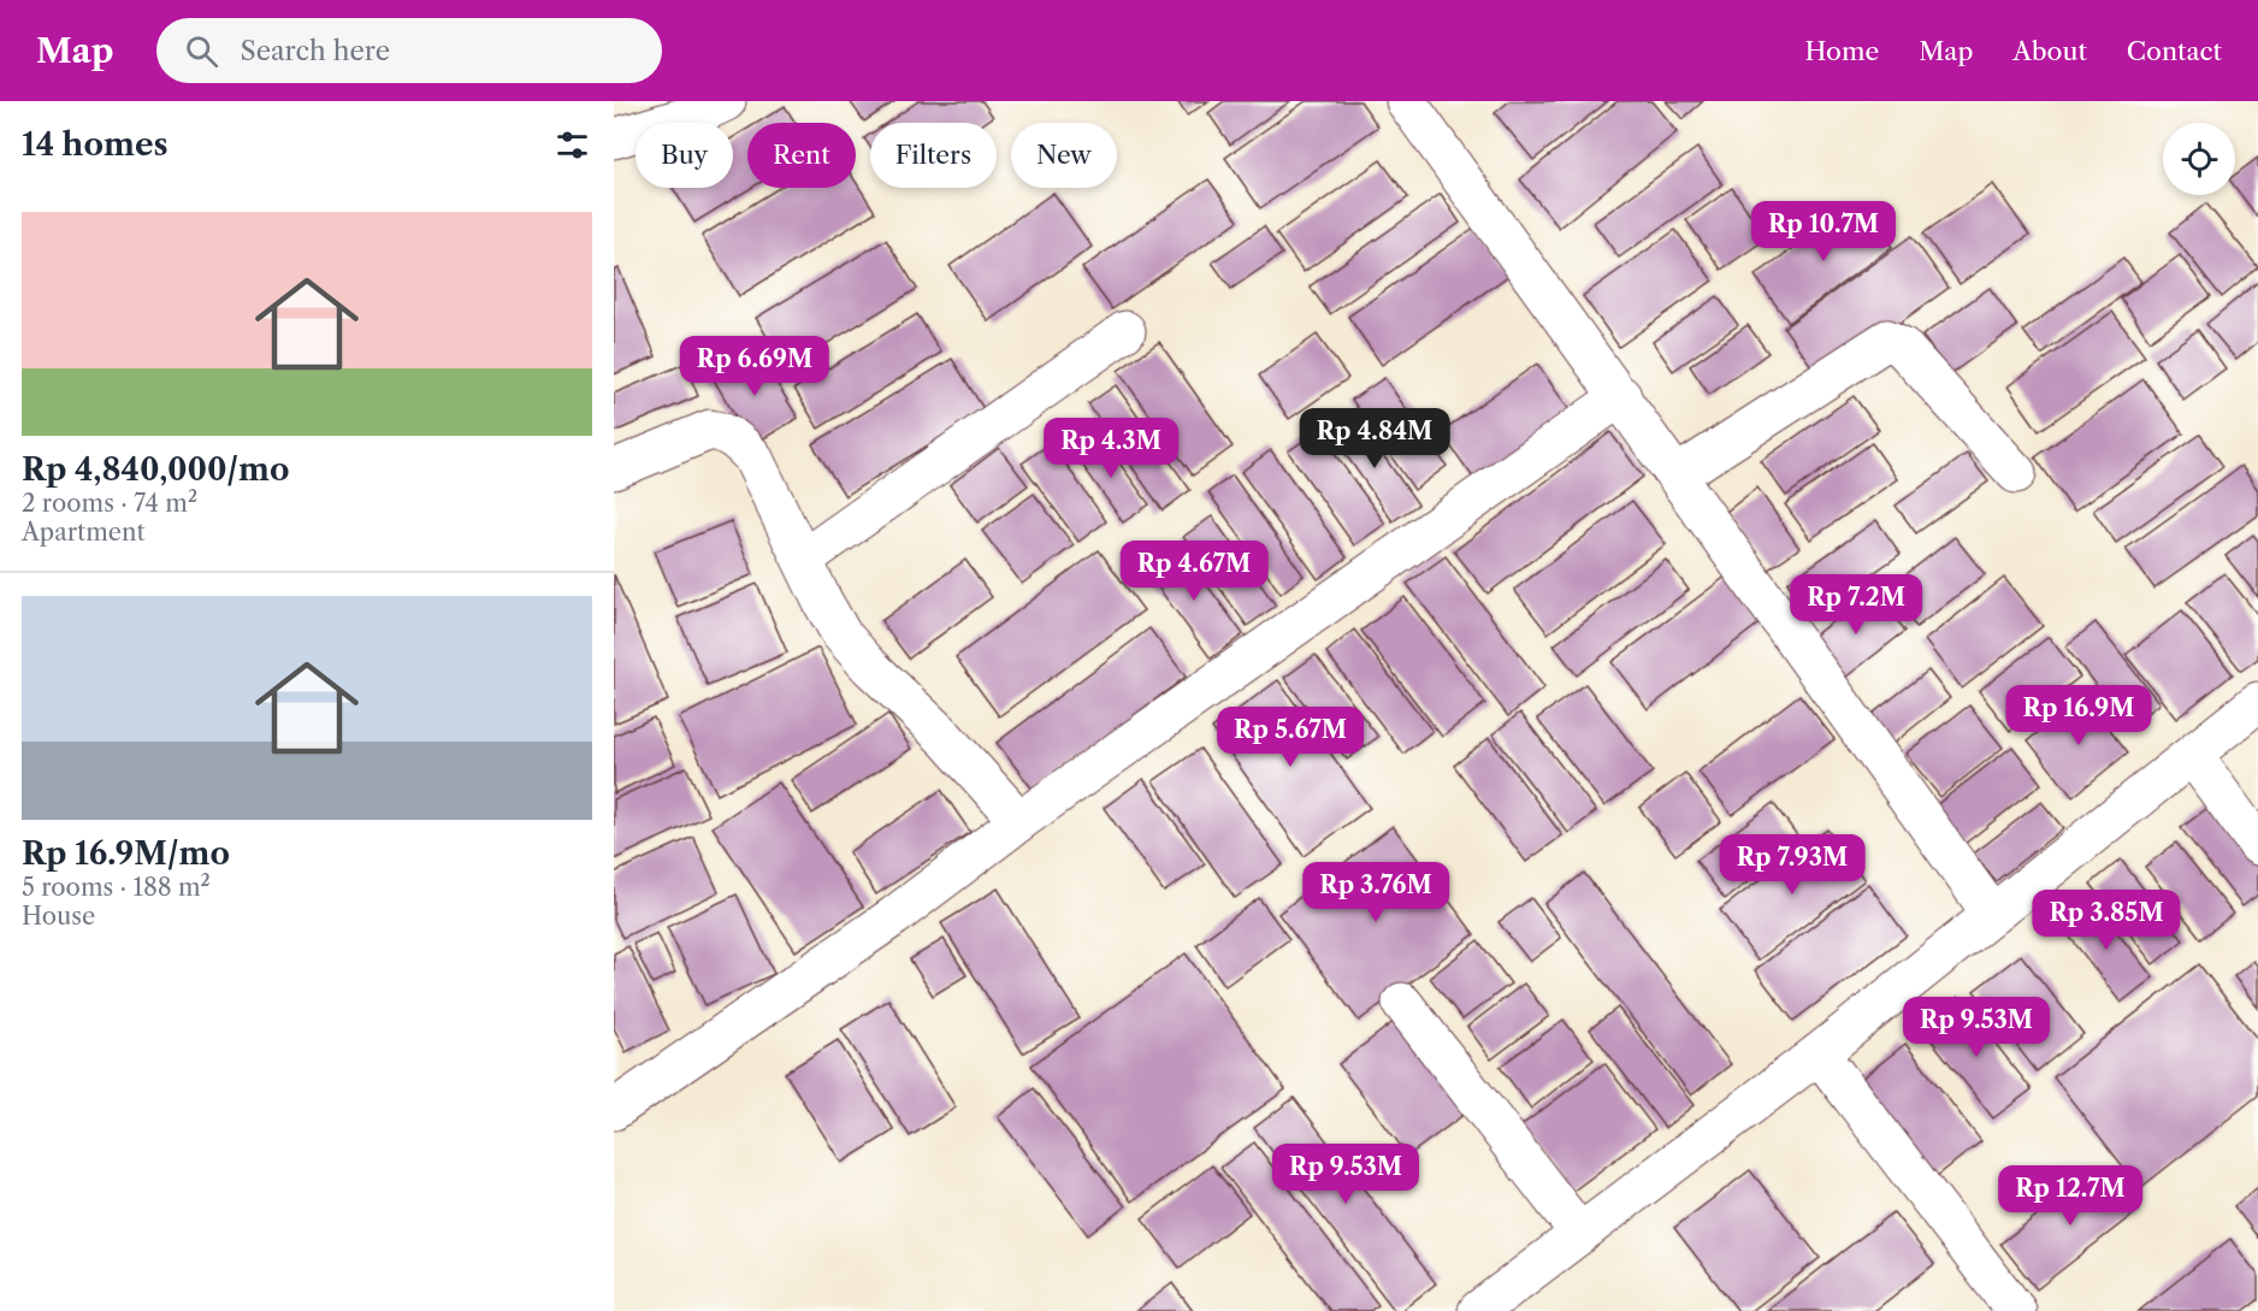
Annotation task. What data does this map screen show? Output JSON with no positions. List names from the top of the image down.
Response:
{
  "page": {
    "header": "Map",
    "search": "Search here",
    "nav": [
      "Home",
      "Map",
      "About",
      "Contact"
    ],
    "heading": "14 homes",
    "chip": [
      "Buy",
      "Rent",
      "Filters",
      "New"
    ],
    "list": [
      {
        "name": "Rp 4,840,000/mo",
        "note": "2 rooms · 74 m² · Apartment"
      },
      {
        "name": "Rp 16.9M/mo",
        "note": "5 rooms · 188 m² · House"
      }
    ],
    "price": [
      "Rp 10.7M",
      "Rp 6.69M",
      "Rp 4.84M",
      "Rp 4.3M",
      "Rp 4.67M",
      "Rp 7.2M",
      "Rp 16.9M",
      "Rp 5.67M",
      "Rp 7.93M",
      "Rp 3.76M",
      "Rp 3.85M",
      "Rp 9.53M",
      "Rp 9.53M",
      "Rp 12.7M"
    ]
  }
}
